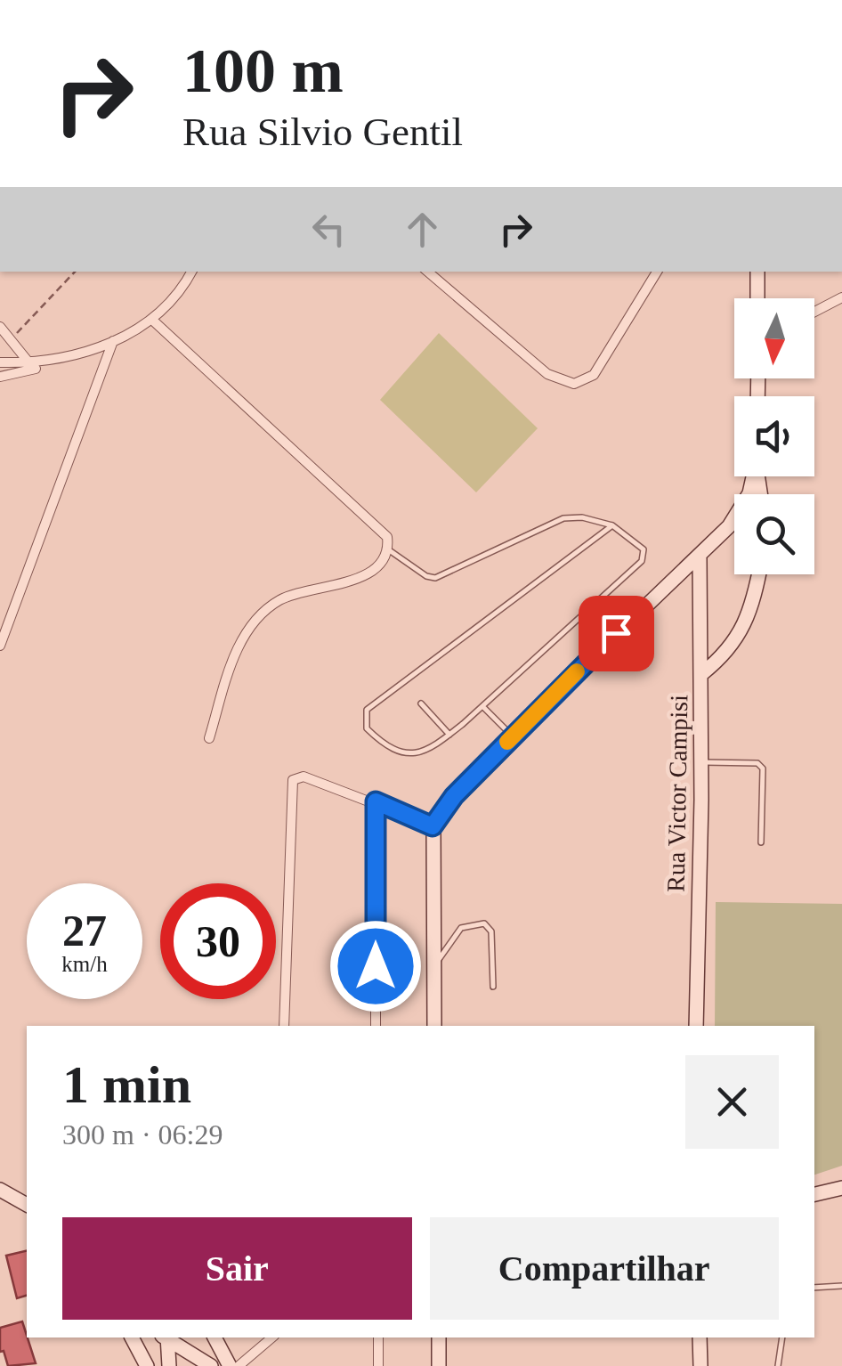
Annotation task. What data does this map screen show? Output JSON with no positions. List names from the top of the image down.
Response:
{
  "streets": {
    "street": ["Rua Victor Campisi"]
  },
  "north": "bottom",
  "page": {
    "turn": ["100 m", "Rua Silvio Gentil"],
    "speed": "27 km/h",
    "limit": "30",
    "heading": ["1 min", "300 m · 06:29"],
    "buttons": ["Sair", "Compartilhar"]
  }
}
